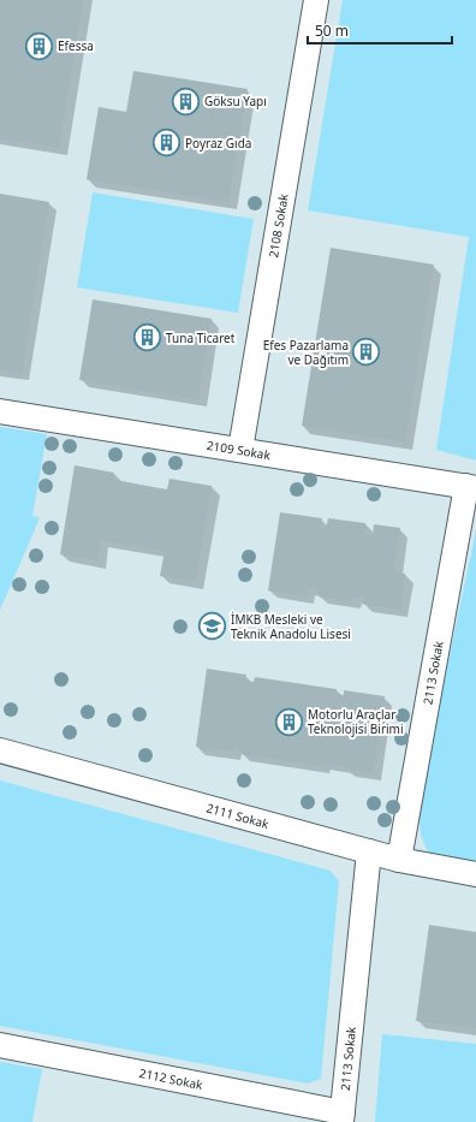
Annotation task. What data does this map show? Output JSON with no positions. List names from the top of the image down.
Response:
{
  "streets": {
    "street": [
      "2108 Sokak",
      "2109 Sokak",
      "2113 Sokak",
      "2111 Sokak",
      "2112 Sokak"
    ]
  },
  "crossings": [
    ["2108 Sokak", "2109 Sokak"],
    ["2109 Sokak", "2113 Sokak"],
    ["2113 Sokak", "2111 Sokak"],
    ["2113 Sokak", "2112 Sokak"]
  ],
  "places": {
    "building": [
      "Efessa",
      "Göksu Yapı",
      "Poyraz Gıda",
      "Tuna Ticaret",
      "Efes Pazarlama ve Dağıtım",
      "Motorlu Araçlar Teknolojisi Birimi"
    ],
    "school or university": ["İMKB Mesleki ve Teknik Anadolu Lisesi"]
  },
  "scale_bar": "50 m"
}
